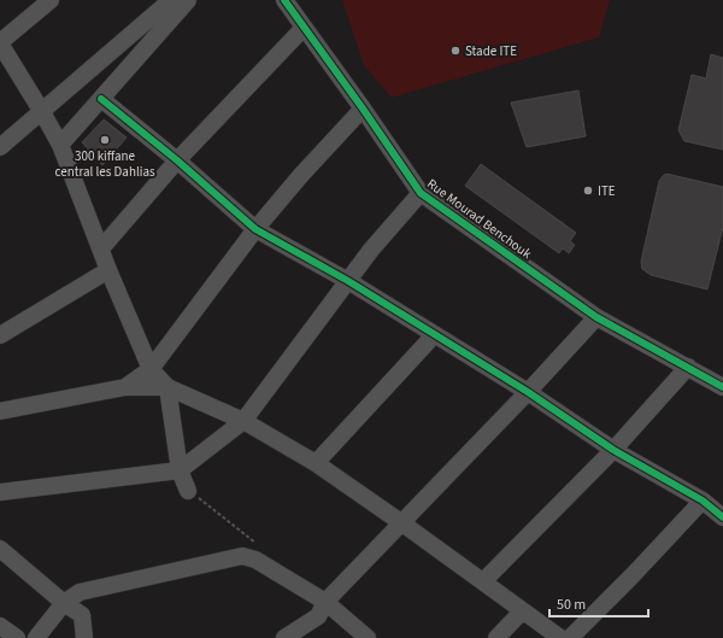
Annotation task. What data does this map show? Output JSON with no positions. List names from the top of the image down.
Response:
{
  "streets": {
    "street": ["Rue Mourad Benchouk"]
  },
  "places": ["Stade ITE", "300 kiffane central les Dahlias", "ITE"],
  "scale_bar": "50 m"
}
